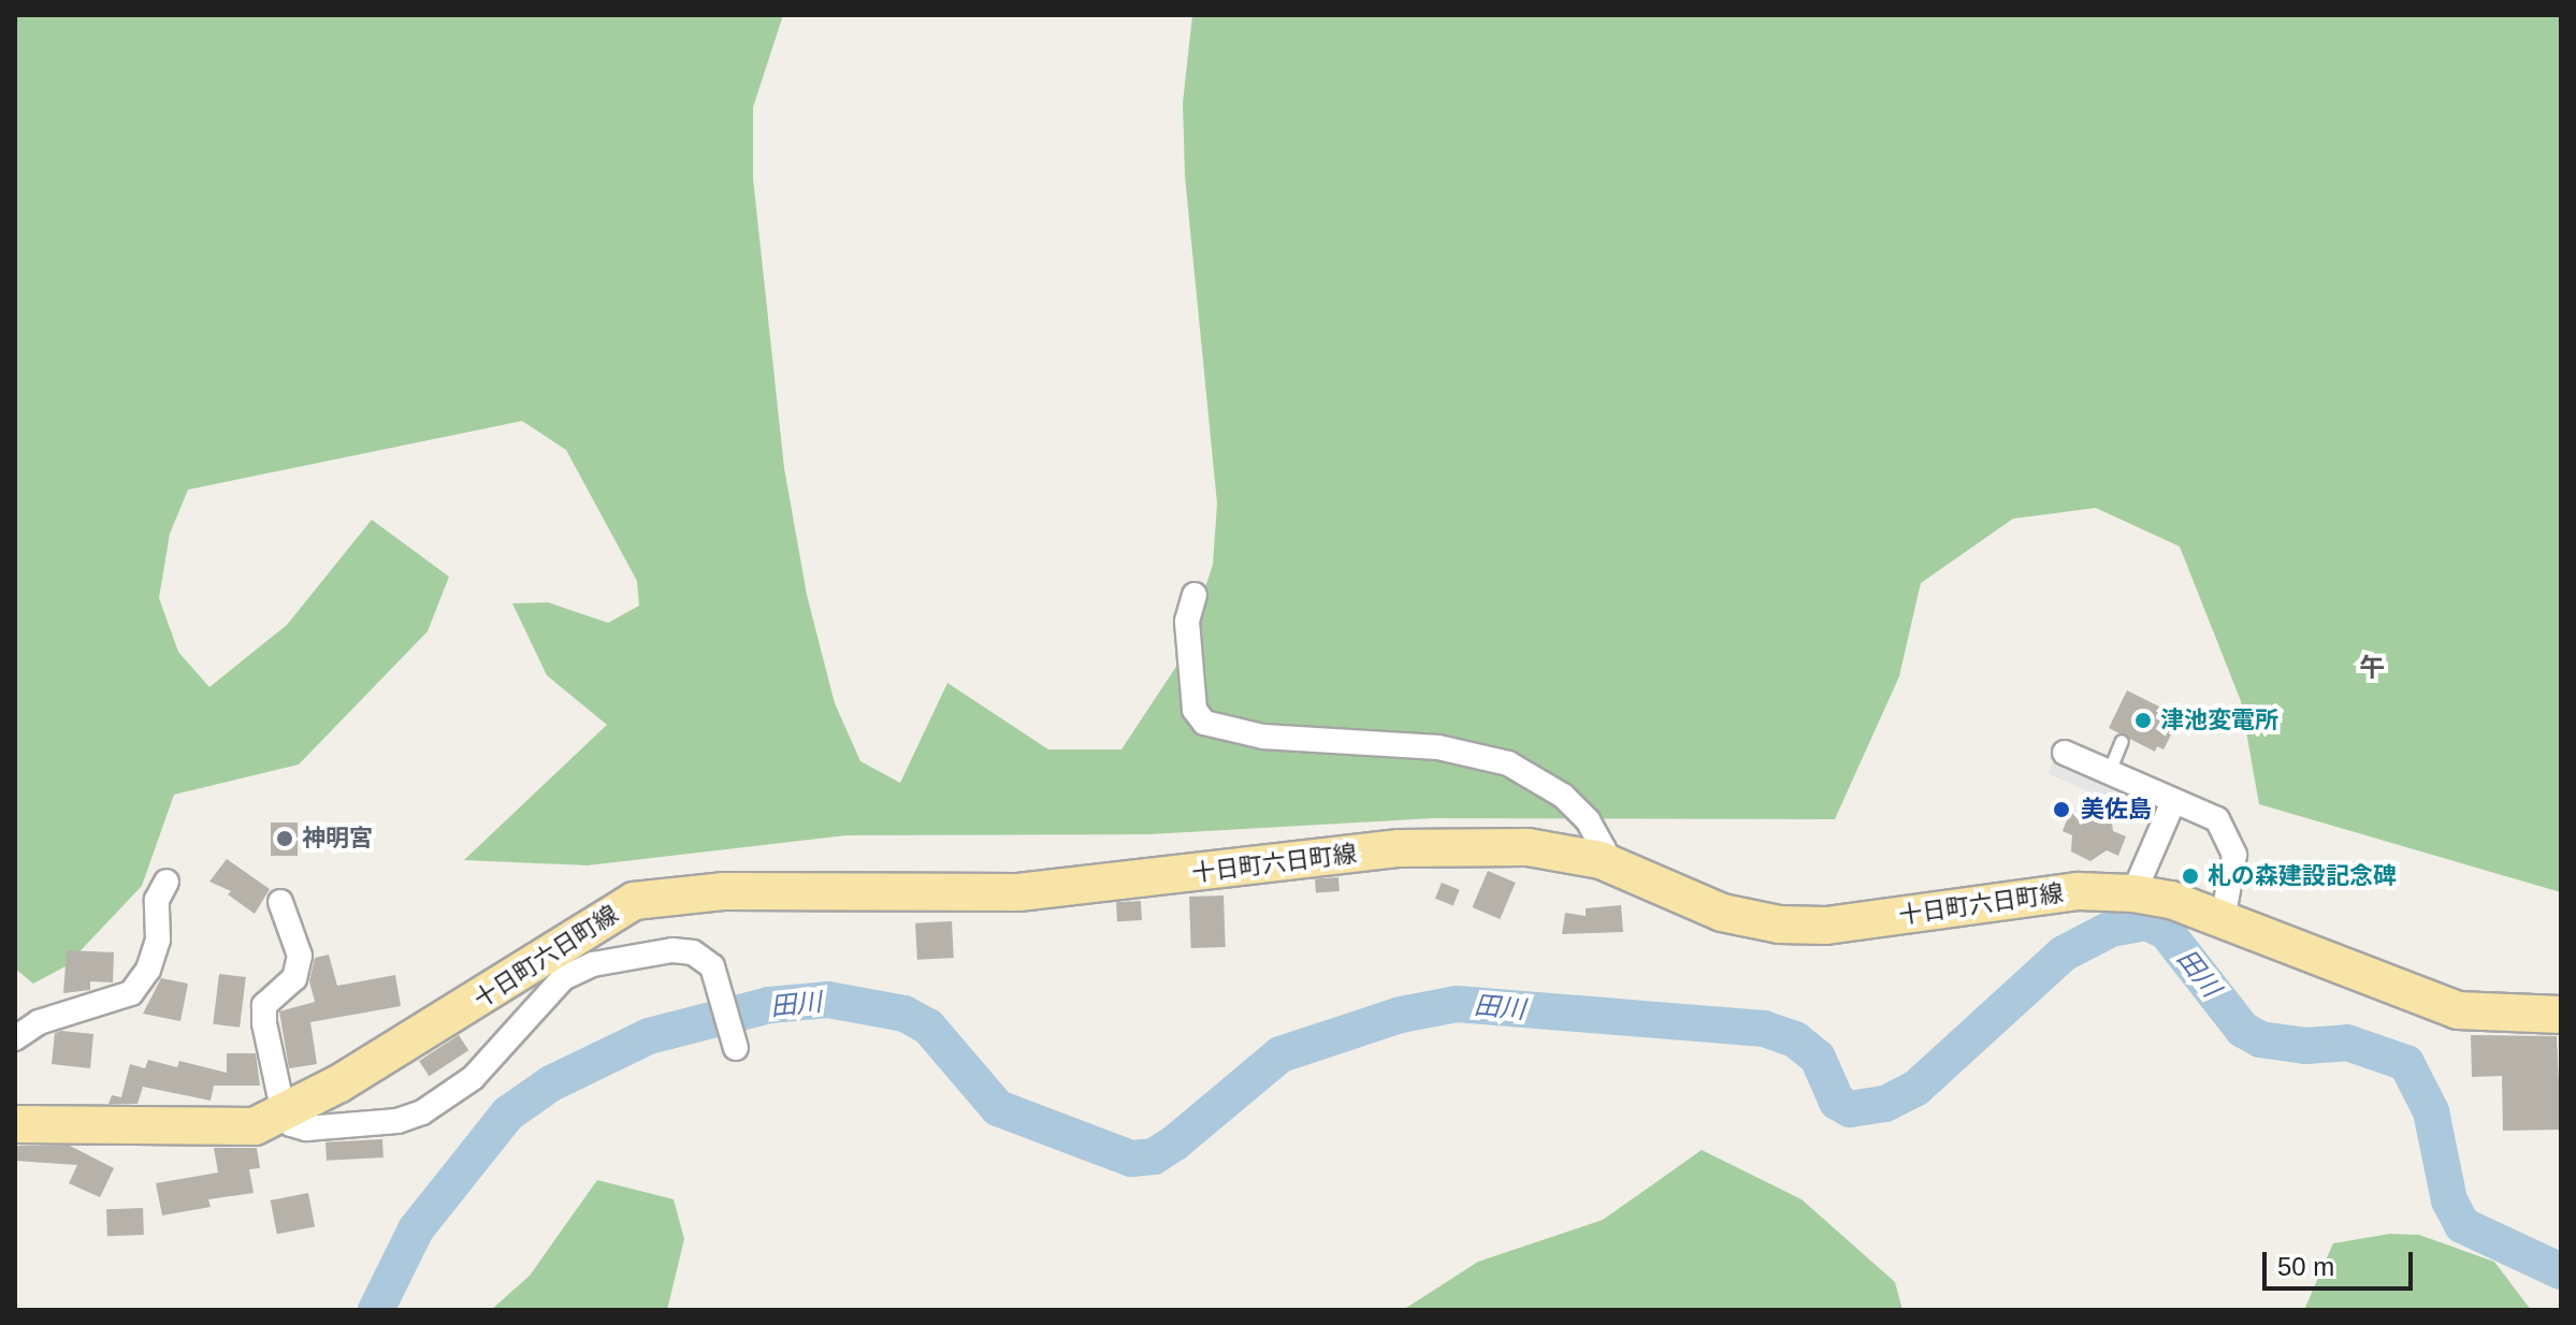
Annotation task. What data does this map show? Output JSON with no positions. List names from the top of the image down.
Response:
{
  "streets": {
    "main road": ["十日町六日町線"]
  },
  "districts": ["午"],
  "water": ["田川"],
  "places": [
    "津池変電所",
    "美佐島",
    "神明宮",
    "札の森建設記念碑"
  ],
  "scale_bar": "50 m"
}
